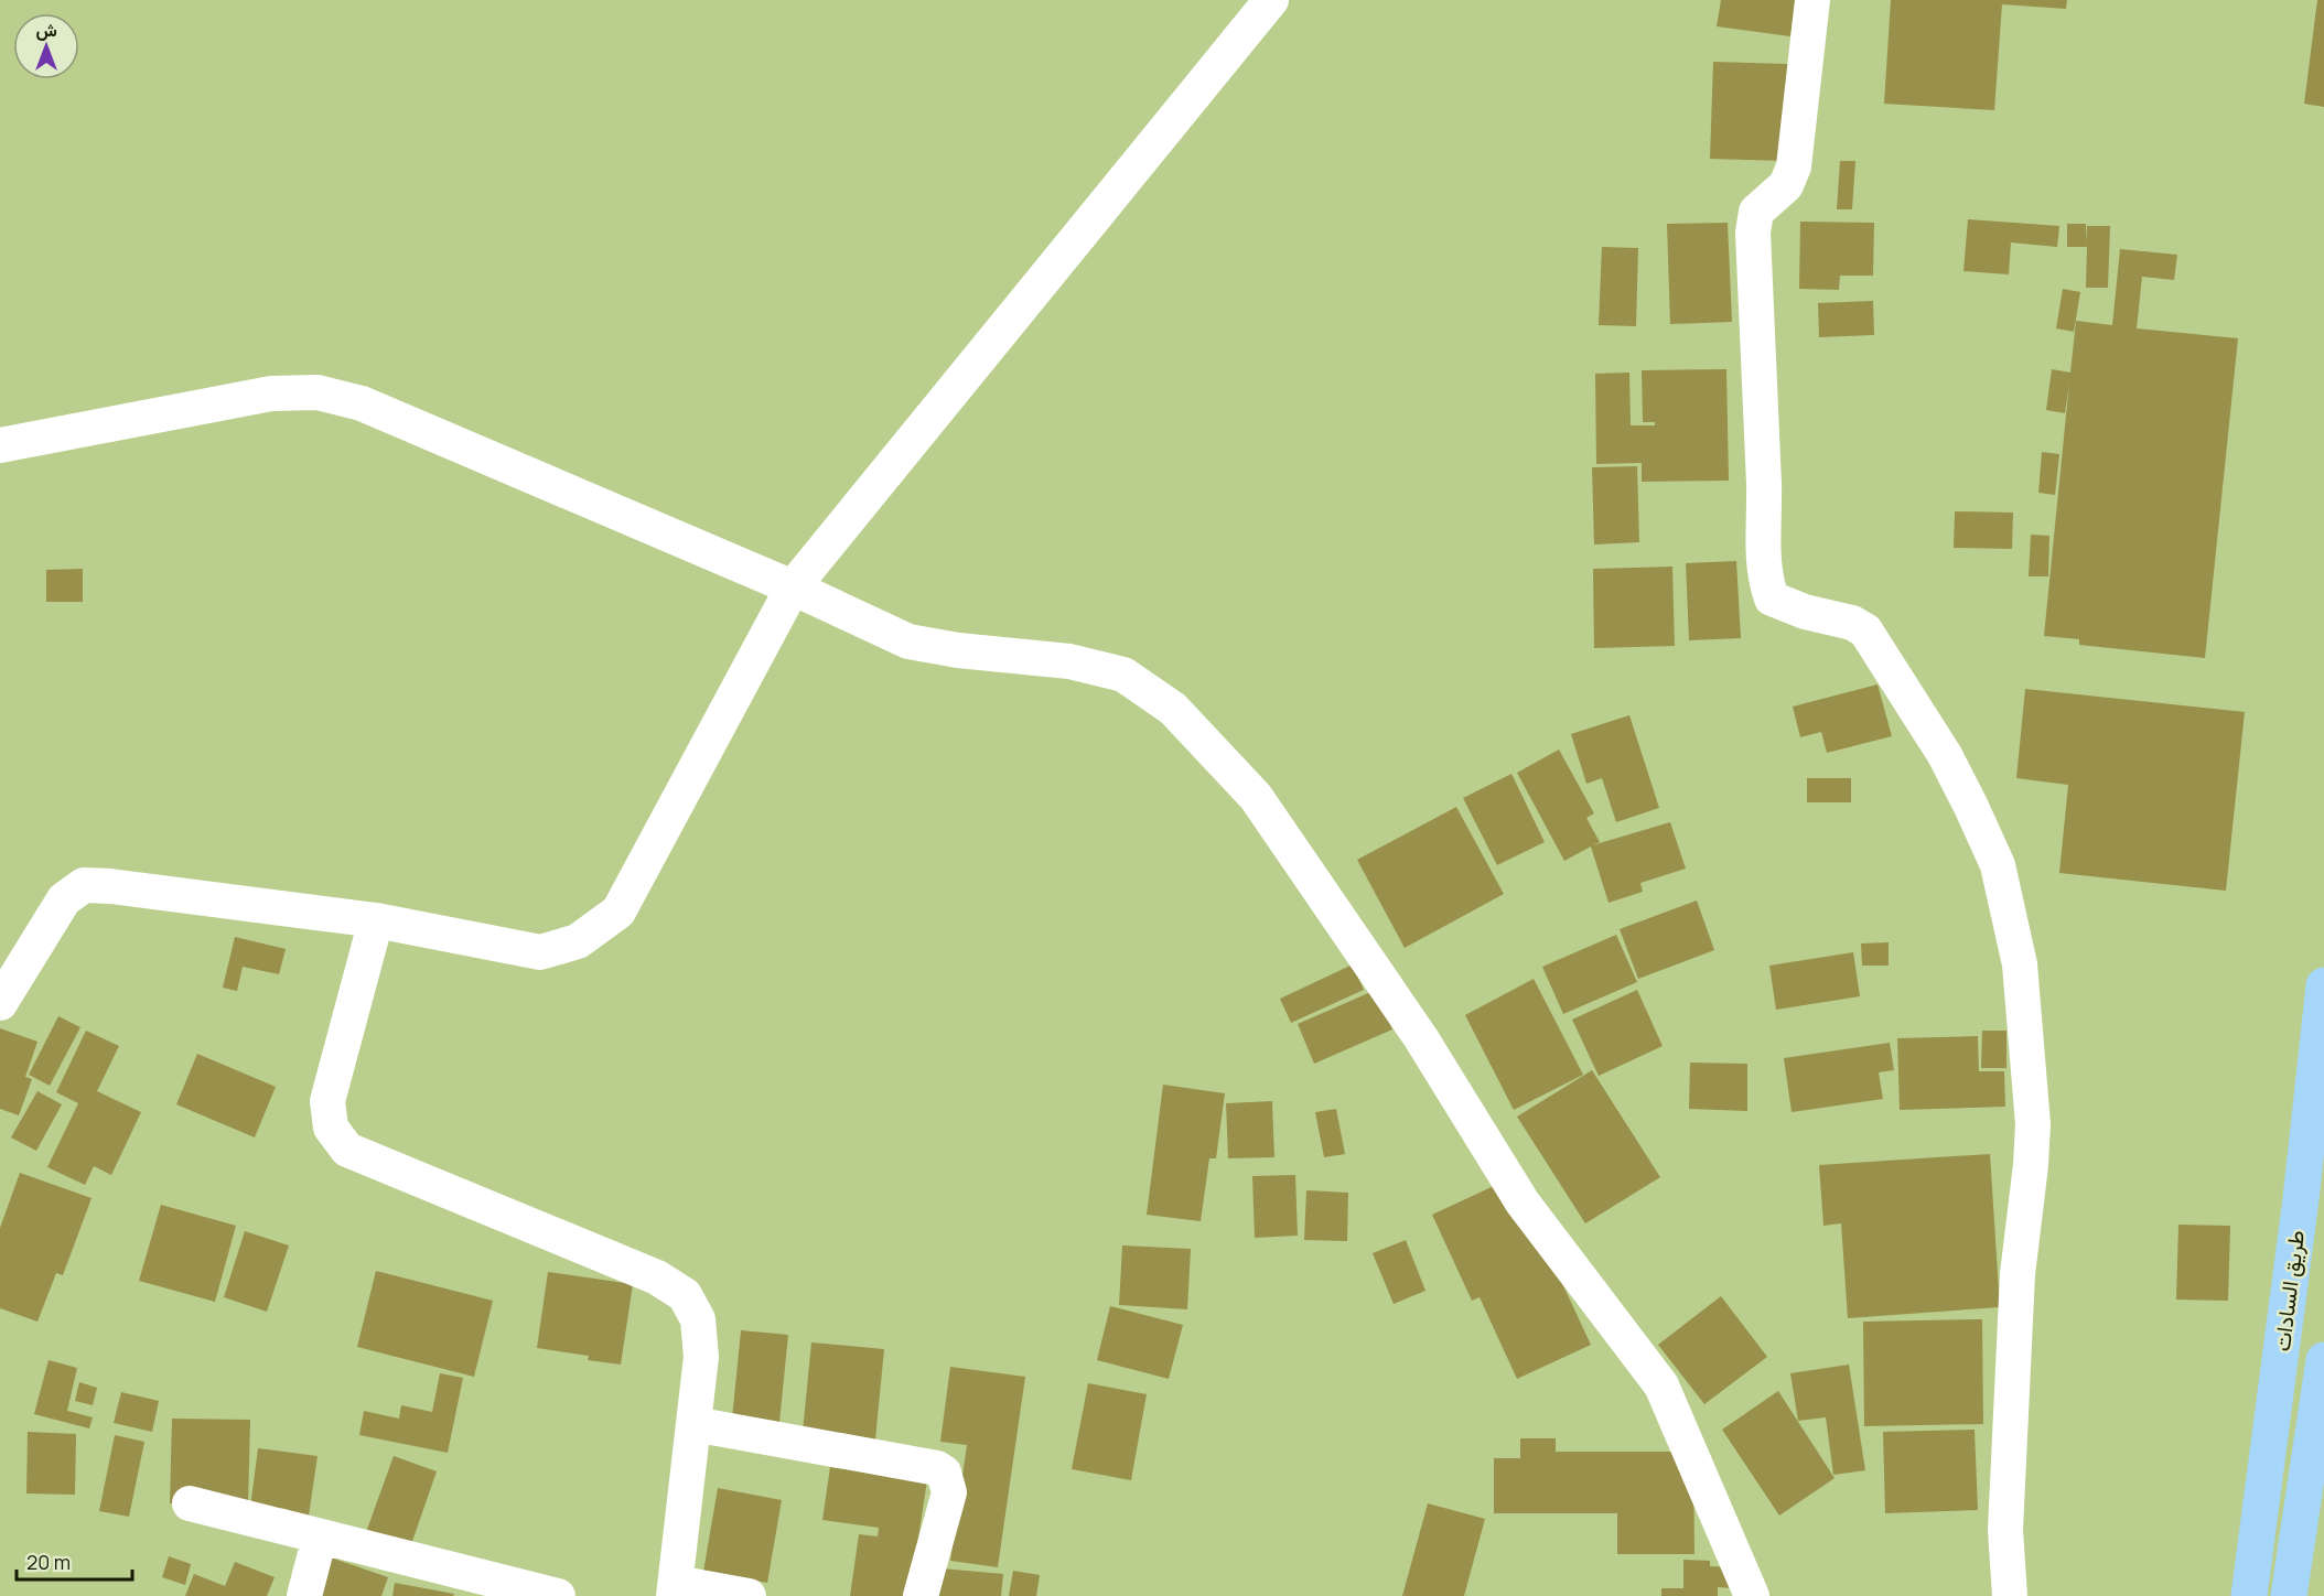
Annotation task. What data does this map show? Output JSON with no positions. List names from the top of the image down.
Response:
{
  "streets": {
    "main road": ["طريق السادات"]
  },
  "scale_bar": "20 m",
  "north": "top"
}
